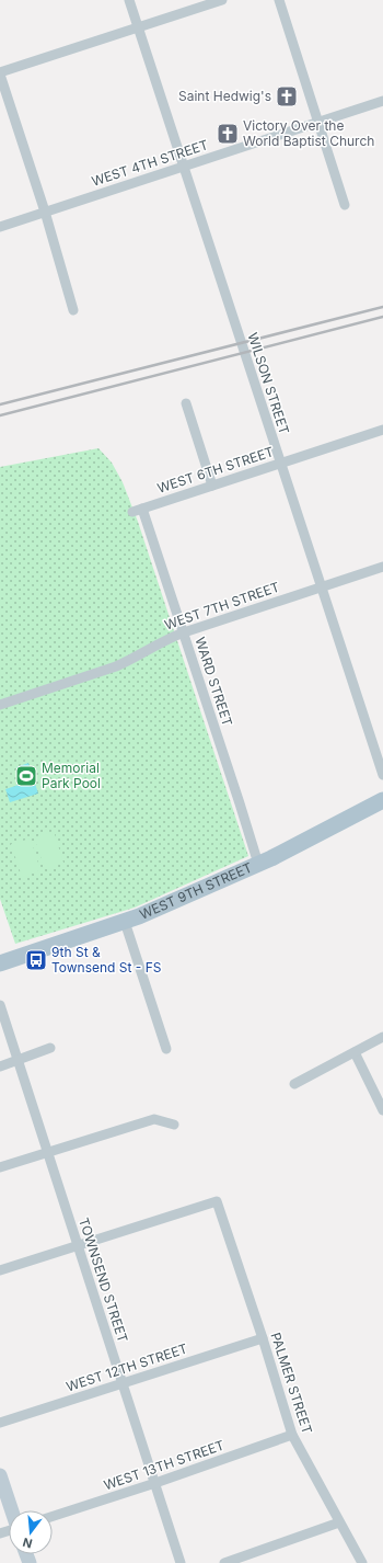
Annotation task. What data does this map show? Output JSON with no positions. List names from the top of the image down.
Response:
{
  "streets": {
    "main road": ["WEST 9TH STREET"],
    "street": [
      "WEST 4TH STREET",
      "WILSON STREET",
      "WEST 6TH STREET",
      "WEST 7TH STREET",
      "WARD STREET",
      "TOWNSEND STREET",
      "WEST 12TH STREET",
      "PALMER STREET",
      "WEST 13TH STREET"
    ]
  },
  "crossings": [
    ["WEST 4TH STREET", "WILSON STREET"],
    ["WILSON STREET", "WEST 6TH STREET"],
    ["WILSON STREET", "WEST 7TH STREET"],
    ["WEST 6TH STREET", "WARD STREET"],
    ["WEST 7TH STREET", "WARD STREET"],
    ["WARD STREET", "WEST 9TH STREET"],
    ["TOWNSEND STREET", "WEST 12TH STREET"],
    ["TOWNSEND STREET", "PALMER STREET"],
    ["TOWNSEND STREET", "WEST 13TH STREET"],
    ["WEST 12TH STREET", "PALMER STREET"],
    ["PALMER STREET", "WEST 13TH STREET"]
  ],
  "places": {
    "church": ["Saint Hedwig's", "Victory Over the World Baptist Church"],
    "sports": ["Memorial Park Pool"],
    "bus stop": ["9th St & Townsend St - FS"]
  },
  "north": "bottom"
}
